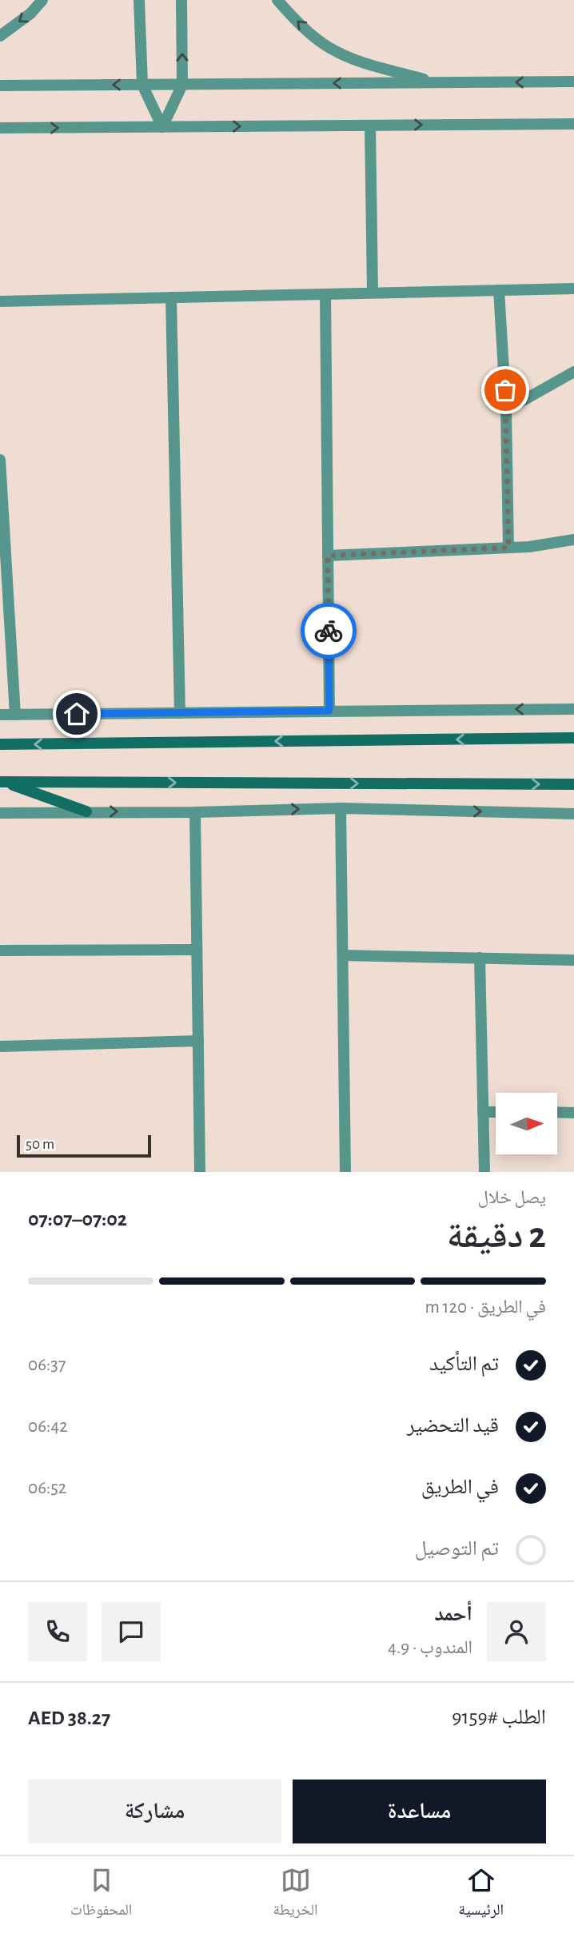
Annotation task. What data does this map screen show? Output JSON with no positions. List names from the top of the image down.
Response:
{
  "scale_bar": "50 m",
  "north": "right",
  "page": {
    "scale": "50 m",
    "heading": ["2 دقيقة", "يصل خلال", "07:02–07:07"],
    "panel": [
      "أحمد",
      "المندوب · 4.9",
      "الطلب #9159",
      "AED 38.27"
    ],
    "bar": "في الطريق · 120 m",
    "list": [
      ["تم التأكيد", "06:37"],
      ["قيد التحضير", "06:42"],
      ["في الطريق", "06:52"],
      "تم التوصيل"
    ],
    "buttons": ["مساعدة", "مشاركة"],
    "tabs": ["الرئيسية", "الخريطة", "المحفوظات"]
  }
}
